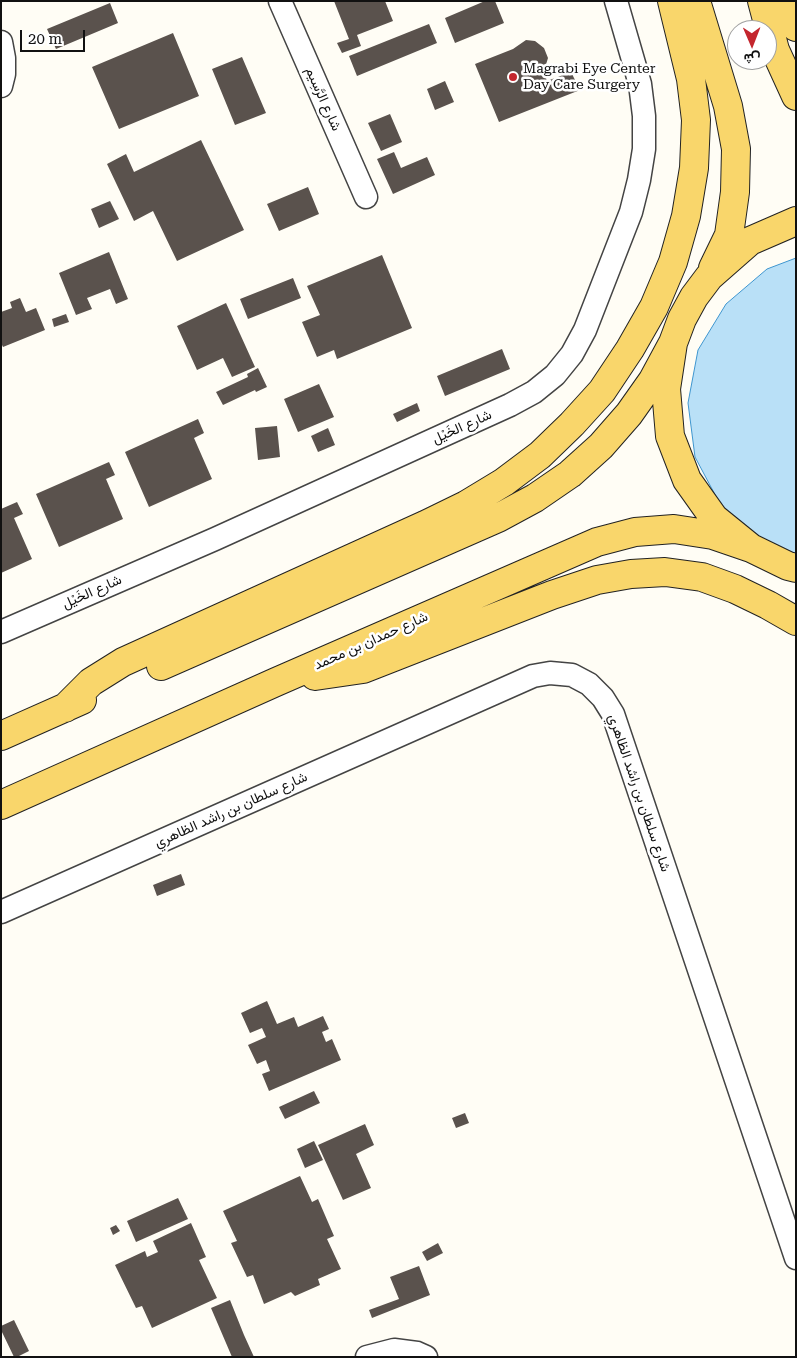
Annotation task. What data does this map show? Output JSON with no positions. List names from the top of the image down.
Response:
{
  "streets": {
    "main road": ["شارع حمدان بن محمد"],
    "street": ["شارع الرَّسِيم", "شارع الخَيْل", "شارع سلطان بن راشد الظاهري"]
  },
  "places": ["Magrabi Eye Center Day Care Surgery"],
  "scale_bar": "20 m",
  "north": "bottom"
}
